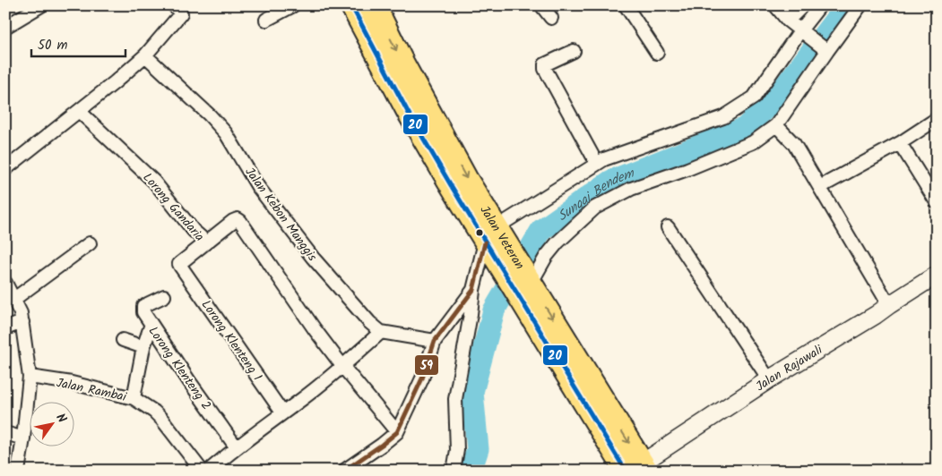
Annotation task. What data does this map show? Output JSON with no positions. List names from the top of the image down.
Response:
{
  "streets": {
    "highway": ["Jalan Veteran"],
    "street": [
      "Lorong Gandaria",
      "Jalan Kebon Manggis",
      "Lorong Klenteng 1",
      "Lorong Klenteng 2",
      "Jalan Rajawali",
      "Jalan Rambai"
    ]
  },
  "crossings": [
    ["Lorong Gandaria", "Lorong Klenteng 1"],
    ["Jalan Veteran", "Jalan Rajawali"]
  ],
  "water": ["Sungai Bendem"],
  "lines": ["transit line 20", "transit line 59"],
  "scale_bar": "50 m",
  "north": "top right"
}
